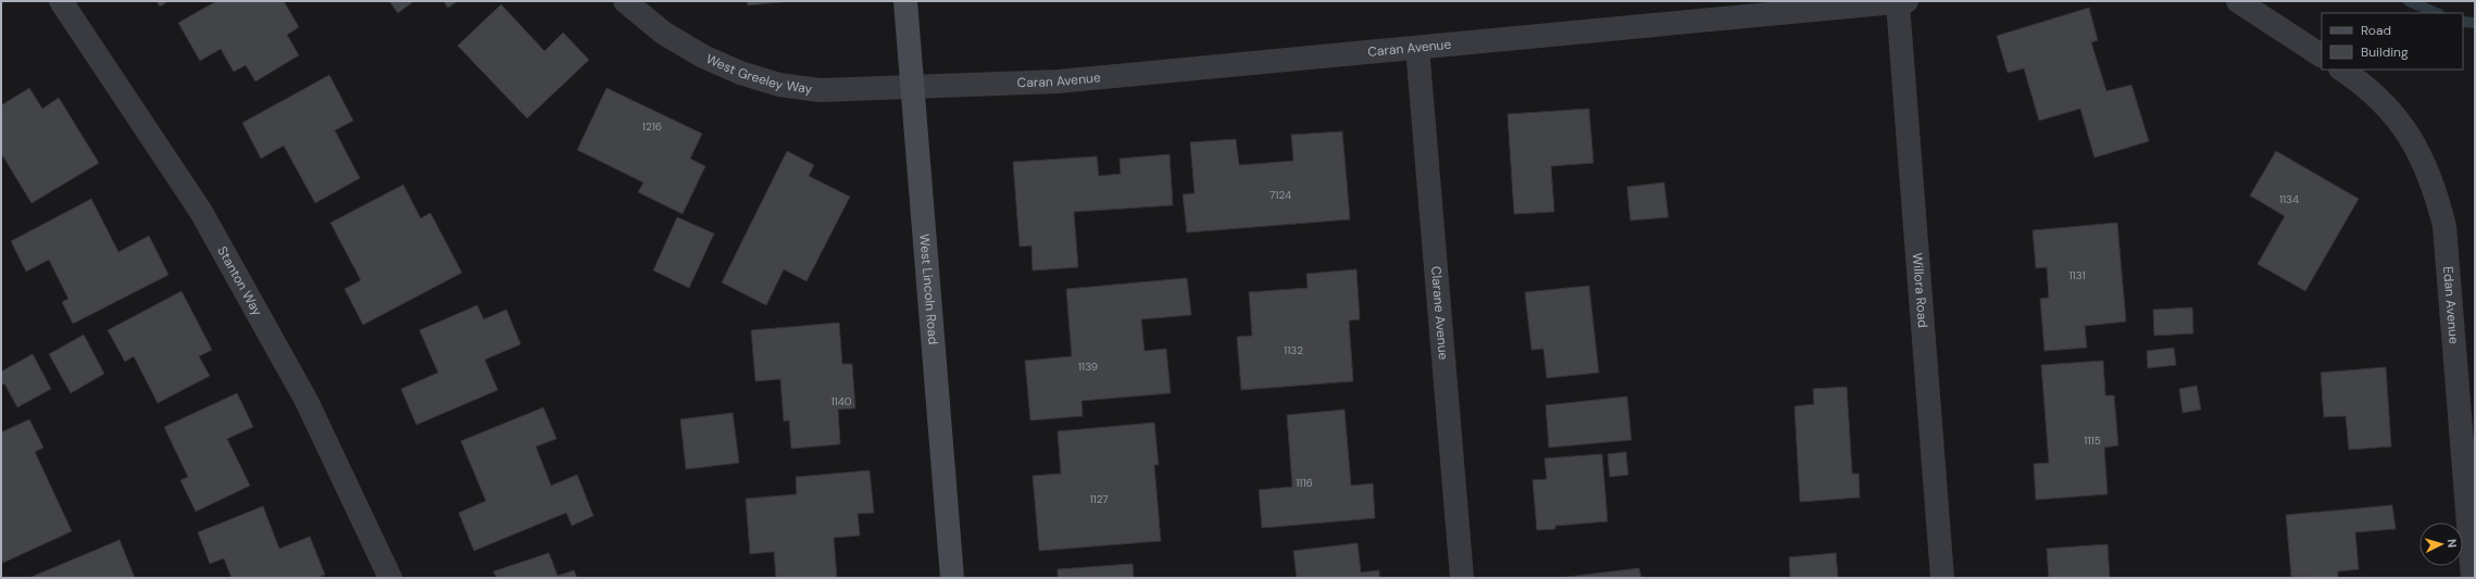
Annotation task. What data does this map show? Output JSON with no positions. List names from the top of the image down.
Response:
{
  "streets": {
    "street": [
      "Caran Avenue",
      "West Greeley Way",
      "Stanton Way",
      "West Lincoln Road",
      "Willora Road",
      "Edan Avenue",
      "Clarane Avenue"
    ]
  },
  "crossings": [
    ["Caran Avenue", "West Greeley Way"],
    ["Caran Avenue", "West Lincoln Road"],
    ["Caran Avenue", "Willora Road"],
    ["Caran Avenue", "Clarane Avenue"],
    ["West Greeley Way", "West Lincoln Road"]
  ],
  "house_numbers": [
    "1216",
    "7124",
    "1134",
    "1131",
    "1132",
    "1139",
    "1140",
    "1115",
    "1116",
    "1127"
  ],
  "legend": ["Road", "Building"],
  "north": "right"
}
